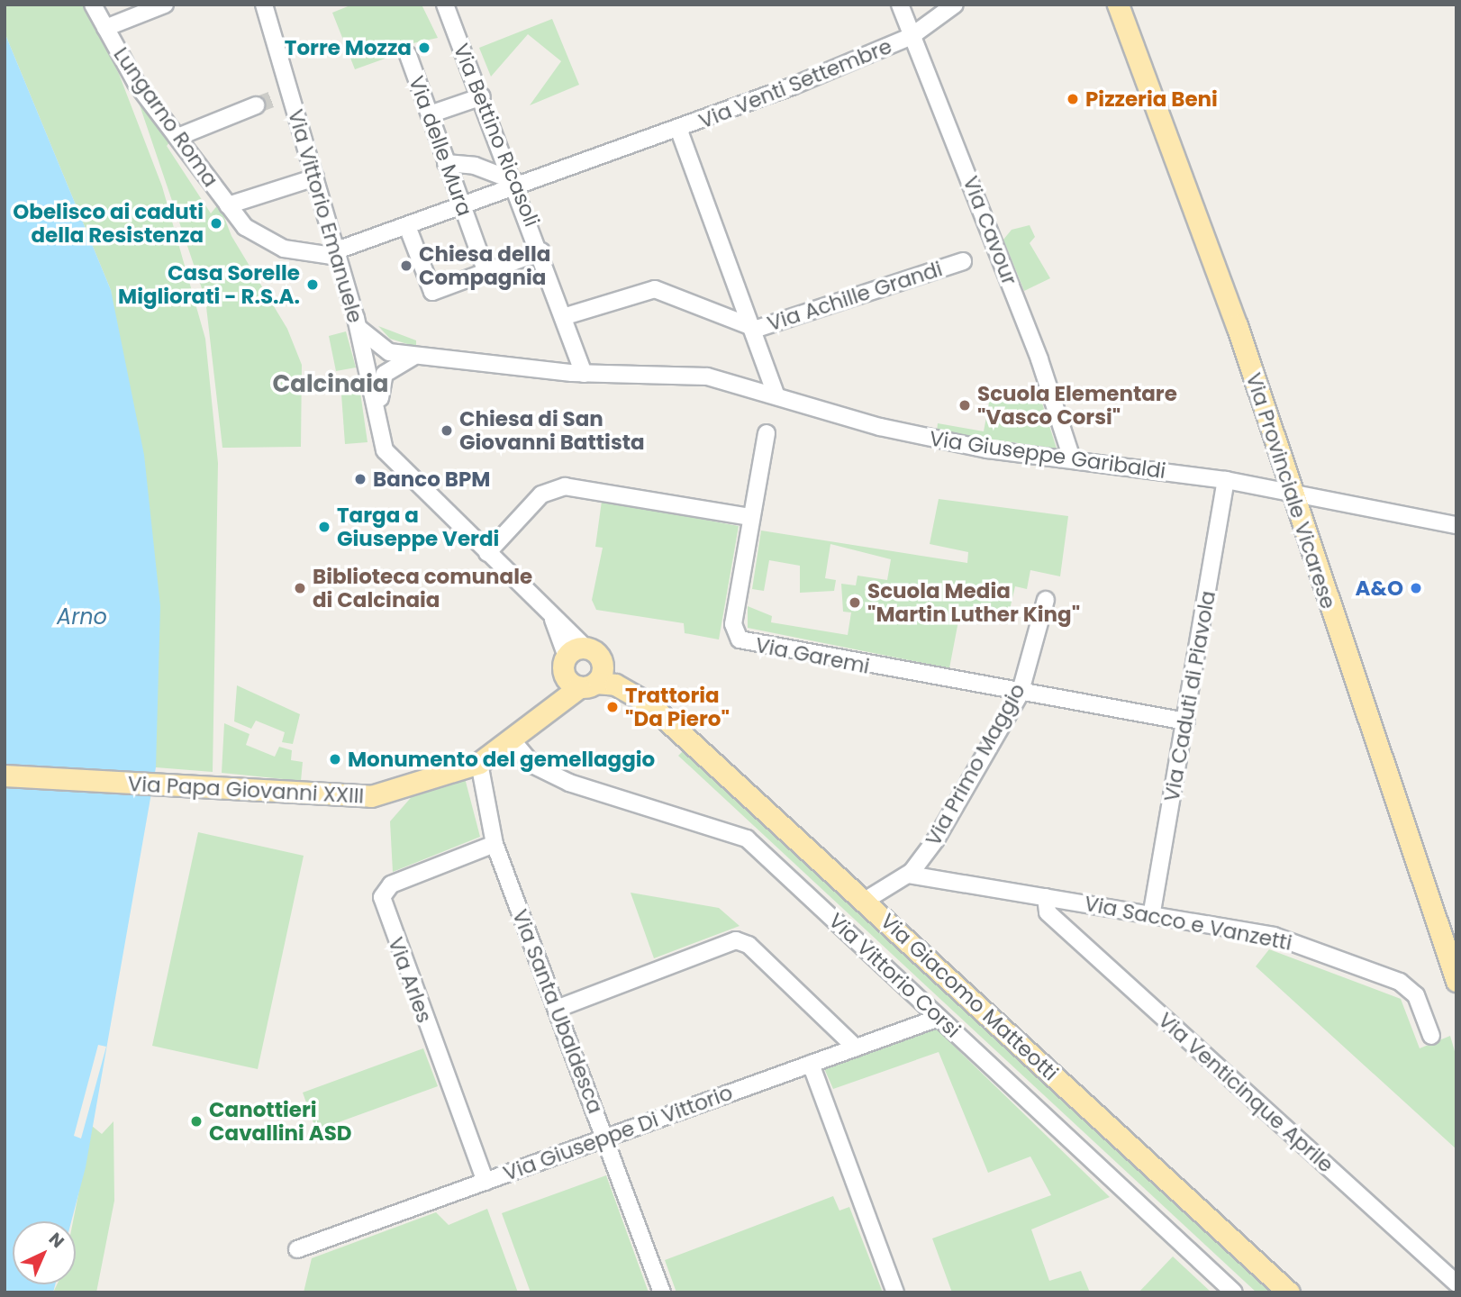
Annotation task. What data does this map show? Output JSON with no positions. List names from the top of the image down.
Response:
{
  "streets": {
    "main road": ["Via Provinciale Vicarese", "Via Papa Giovanni XXIII", "Via Giacomo Matteotti"],
    "street": [
      "Via Venti Settembre",
      "Lungarno Roma",
      "Via Bettino Ricasoli",
      "Via delle Mura",
      "Via Vittorio Emanuele",
      "Via Cavour",
      "Via Achille Grandi",
      "Via Giuseppe Garibaldi",
      "Via Garemi",
      "Via Caduti di Piavola",
      "Via Primo Maggio",
      "Via Sacco e Vanzetti",
      "Via Vittorio Corsi",
      "Via Arles",
      "Via Santa Ubaldesca",
      "Via Venticinque Aprile",
      "Via Giuseppe Di Vittorio"
    ]
  },
  "crossings": [
    ["Via Venti Settembre", "Lungarno Roma"],
    ["Via Venti Settembre", "Via Bettino Ricasoli"],
    ["Via Venti Settembre", "Via delle Mura"],
    ["Via Venti Settembre", "Via Vittorio Emanuele"],
    ["Via Venti Settembre", "Via Cavour"],
    ["Via Venti Settembre", "Via Achille Grandi"],
    ["Lungarno Roma", "Via Vittorio Emanuele"],
    ["Via Bettino Ricasoli", "Via Achille Grandi"],
    ["Via Bettino Ricasoli", "Via Giuseppe Garibaldi"],
    ["Via Vittorio Emanuele", "Via Giuseppe Garibaldi"],
    ["Via Cavour", "Via Giuseppe Garibaldi"],
    ["Via Achille Grandi", "Via Giuseppe Garibaldi"],
    ["Via Giuseppe Garibaldi", "Via Provinciale Vicarese"],
    ["Via Giuseppe Garibaldi", "Via Caduti di Piavola"],
    ["Via Garemi", "Via Primo Maggio"],
    ["Via Caduti di Piavola", "Via Sacco e Vanzetti"],
    ["Via Primo Maggio", "Via Sacco e Vanzetti"],
    ["Via Primo Maggio", "Via Giacomo Matteotti"],
    ["Via Papa Giovanni XXIII", "Via Vittorio Corsi"],
    ["Via Papa Giovanni XXIII", "Via Santa Ubaldesca"],
    ["Via Sacco e Vanzetti", "Via Venticinque Aprile"],
    ["Via Vittorio Corsi", "Via Giuseppe Di Vittorio"],
    ["Via Arles", "Via Santa Ubaldesca"],
    ["Via Arles", "Via Giuseppe Di Vittorio"],
    ["Via Santa Ubaldesca", "Via Giuseppe Di Vittorio"]
  ],
  "districts": ["Calcinaia"],
  "water": ["Arno"],
  "places": [
    "Torre Mozza",
    "Pizzeria Beni",
    "Obelisco ai caduti della Resistenza",
    "Chiesa della Compagnia",
    "Casa Sorelle Migliorati - R.S.A.",
    "Scuola Elementare \"Vasco Corsi\"",
    "Chiesa di San Giovanni Battista",
    "Banco BPM",
    "Targa a Giuseppe Verdi",
    "Biblioteca comunale di Calcinaia",
    "A&O",
    "Scuola Media \"Martin Luther King\"",
    "Trattoria \"Da Piero\"",
    "Monumento del gemellaggio",
    "Canottieri Cavallini ASD"
  ],
  "north": "top right"
}
